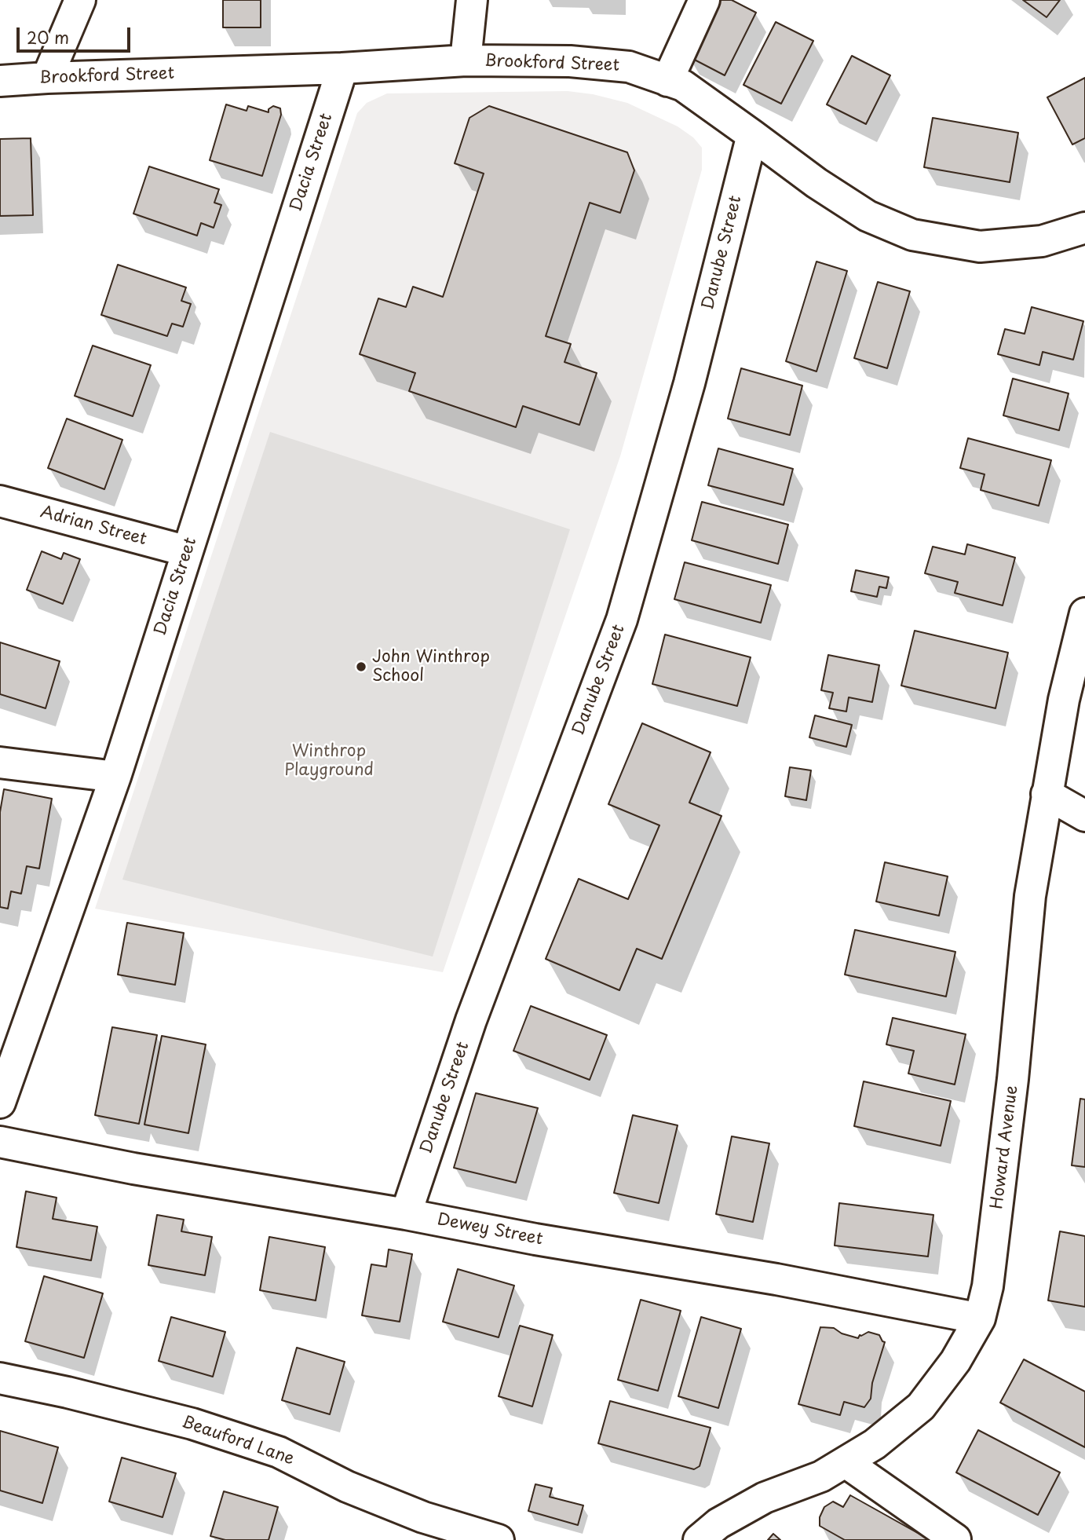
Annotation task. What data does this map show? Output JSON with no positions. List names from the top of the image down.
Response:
{
  "streets": {
    "street": [
      "Brookford Street",
      "Dacia Street",
      "Danube Street",
      "Adrian Street",
      "Howard Avenue",
      "Dewey Street",
      "Beauford Lane"
    ]
  },
  "crossings": [
    ["Brookford Street", "Dacia Street"],
    ["Brookford Street", "Danube Street"],
    ["Dacia Street", "Adrian Street"],
    ["Danube Street", "Dewey Street"],
    ["Howard Avenue", "Dewey Street"]
  ],
  "parks": ["Winthrop Playground"],
  "places": ["John Winthrop School"],
  "scale_bar": "20 m"
}
